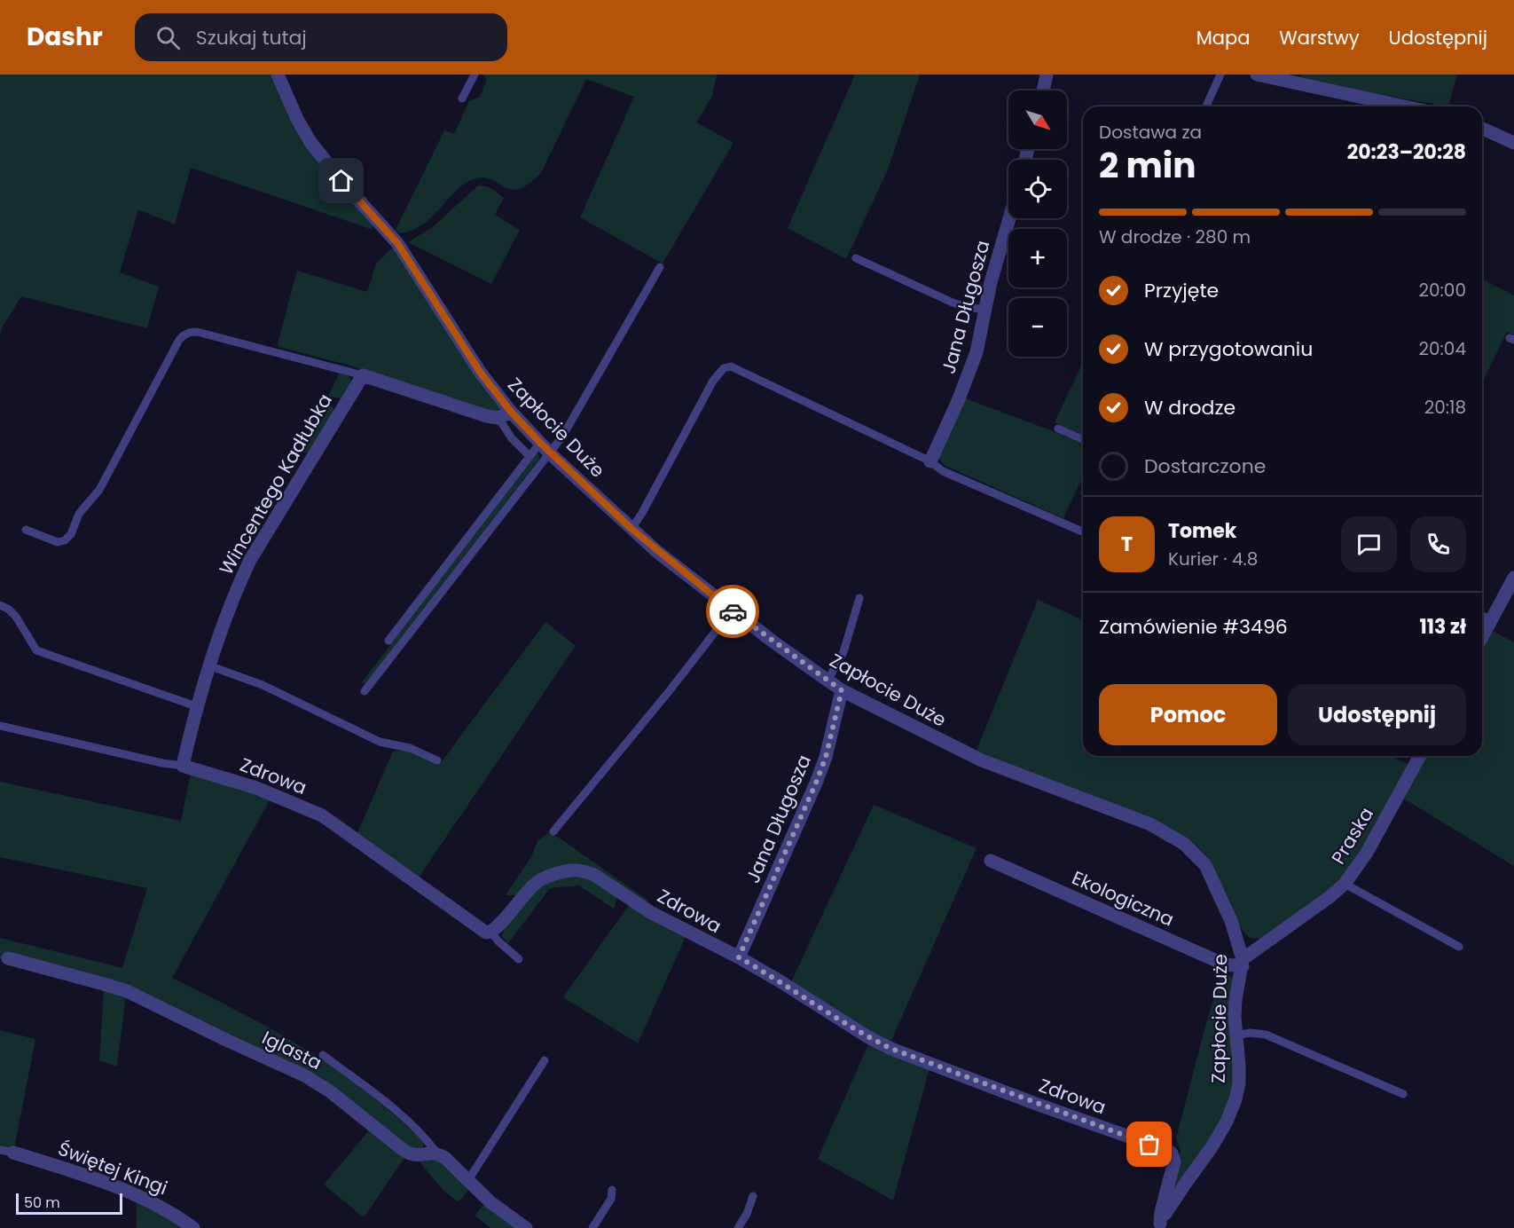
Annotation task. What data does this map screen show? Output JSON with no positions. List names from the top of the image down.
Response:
{
  "streets": {
    "street": [
      "Jana Długosza",
      "Zapłocie Duże",
      "Wincentego Kadłubka",
      "Zdrowa",
      "Praska",
      "Ekologiczna",
      "Iglasta",
      "Świętej Kingi"
    ]
  },
  "crossings": [
    ["Jana Długosza", "Zapłocie Duże"],
    ["Jana Długosza", "Zdrowa"],
    ["Zapłocie Duże", "Zdrowa"],
    ["Zapłocie Duże", "Praska"],
    ["Zapłocie Duże", "Ekologiczna"],
    ["Wincentego Kadłubka", "Zdrowa"],
    ["Praska", "Ekologiczna"]
  ],
  "scale_bar": "50 m",
  "north": "bottom right",
  "page": {
    "header": "Dashr",
    "search": "Szukaj tutaj",
    "nav": ["Mapa", "Warstwy", "Udostępnij"],
    "map_buttons": ["+", "−"],
    "heading": ["2 min", "Dostawa za", "20:23–20:28"],
    "panel": [
      "Tomek",
      "Kurier · 4.8",
      "Zamówienie #3496",
      "113 zł"
    ],
    "bar": "W drodze · 280 m",
    "list": [
      ["Przyjęte", "20:00"],
      ["W przygotowaniu", "20:04"],
      ["W drodze", "20:18"],
      "Dostarczone"
    ],
    "round": "T",
    "buttons": ["Pomoc", "Udostępnij"],
    "scale": "50 m"
  }
}
